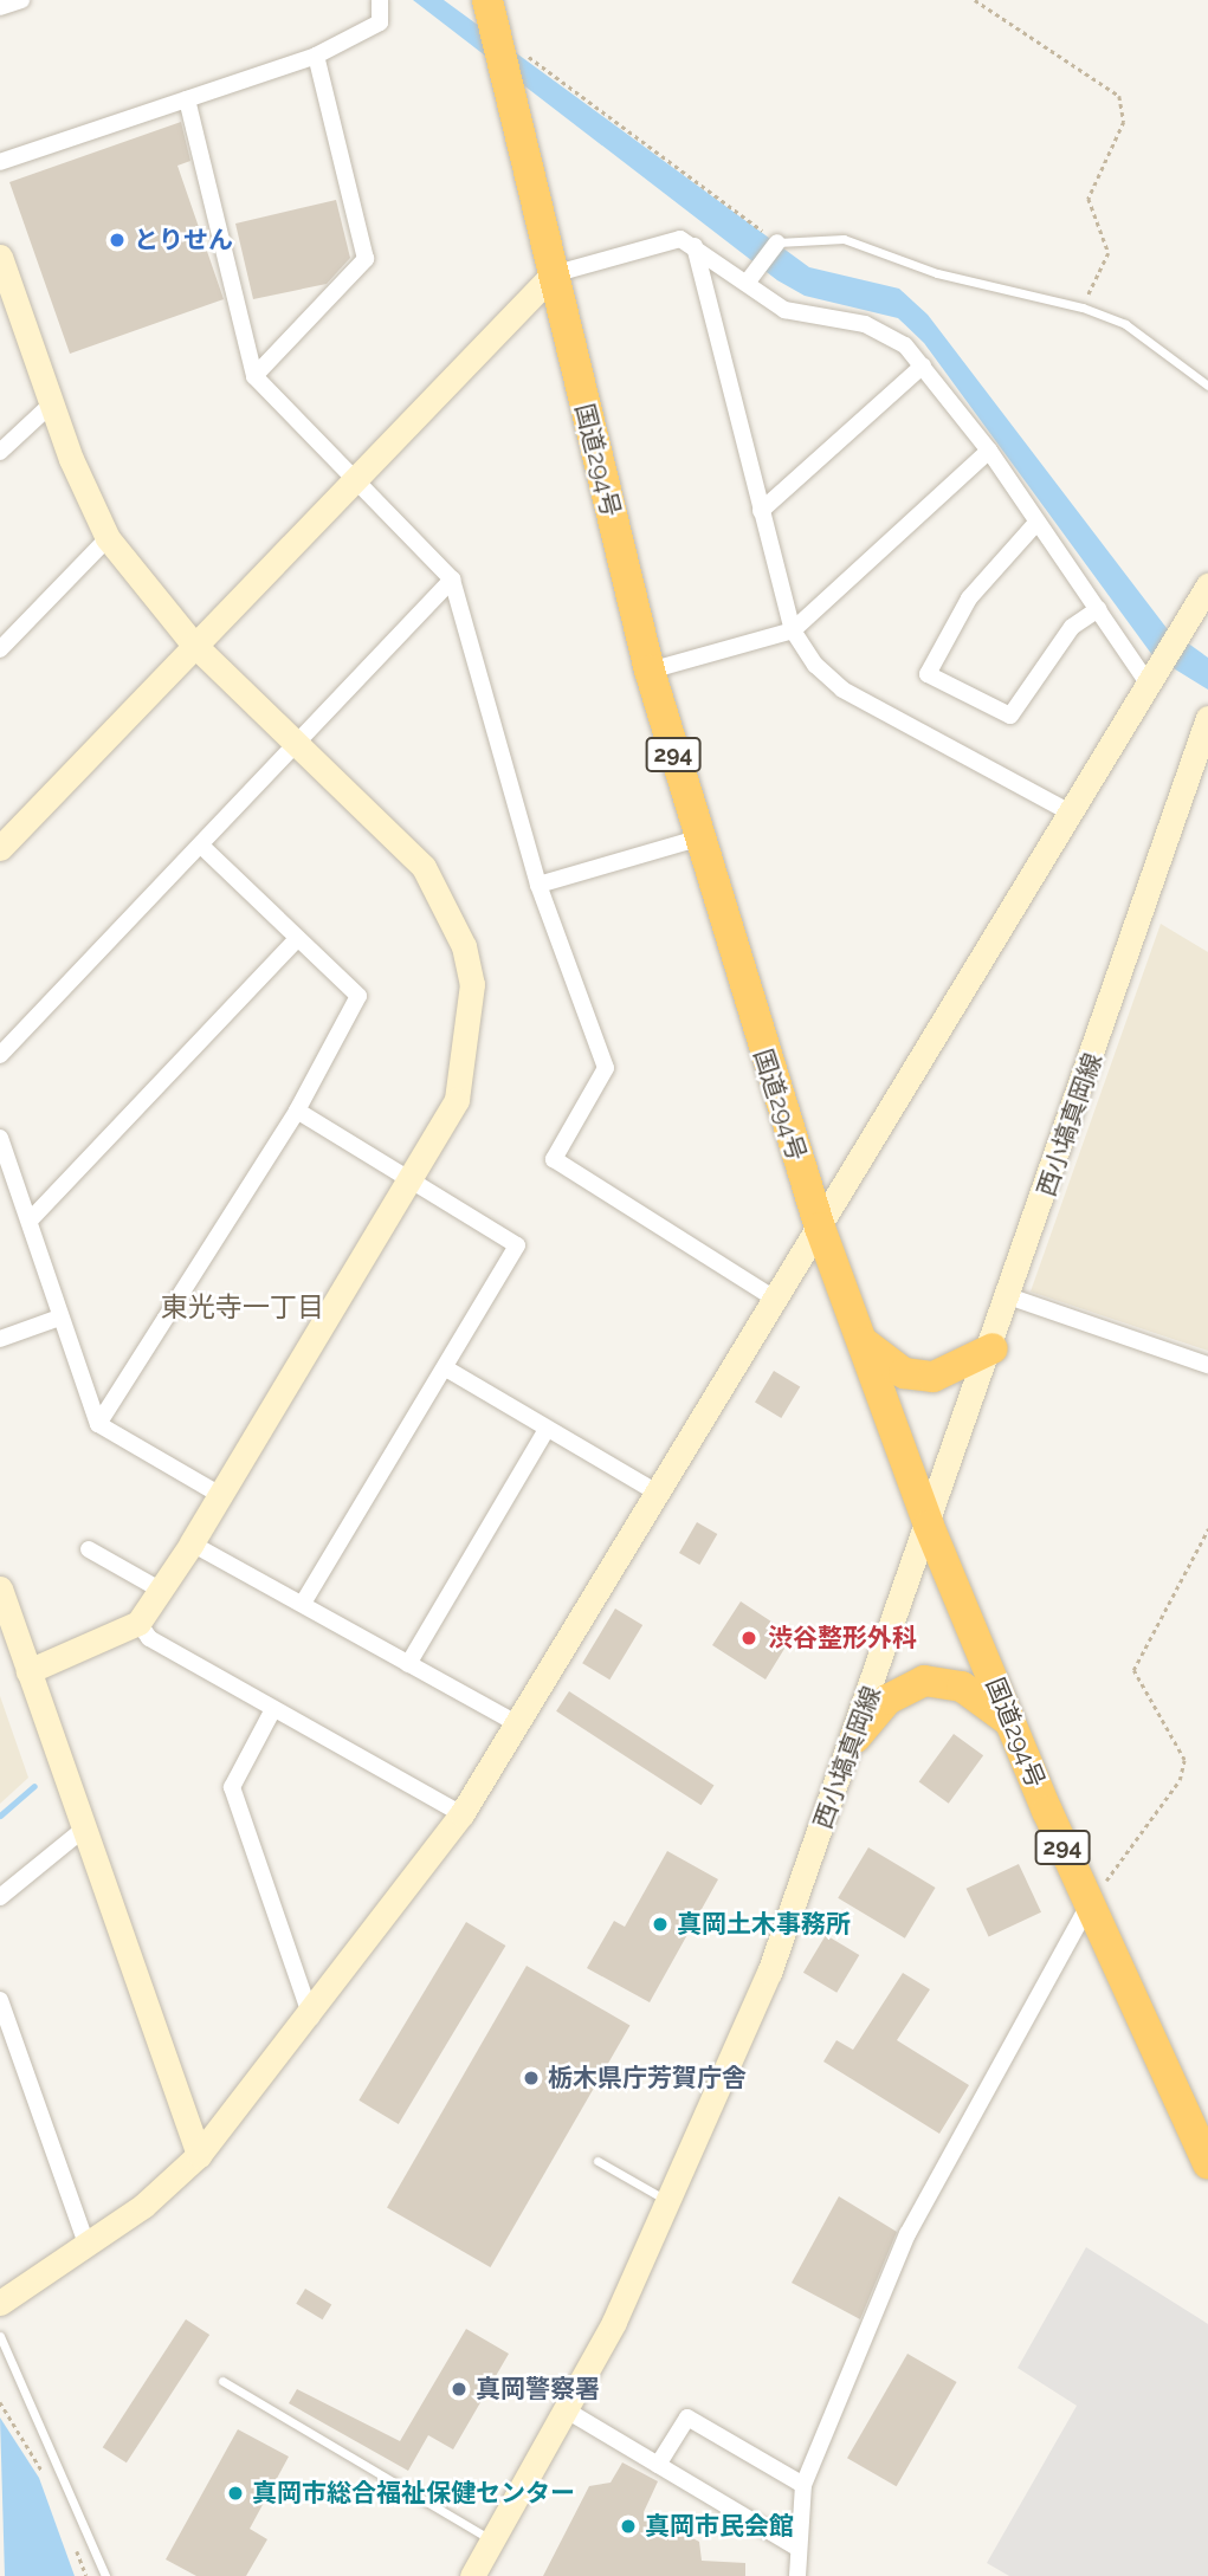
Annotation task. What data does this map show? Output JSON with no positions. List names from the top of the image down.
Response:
{
  "streets": {
    "highway": ["国道294号", "294"],
    "street": ["西小塙真岡線"]
  },
  "crossings": [
    ["国道294号", "西小塙真岡線"]
  ],
  "districts": ["東光寺一丁目"],
  "places": [
    "とりせん",
    "渋谷整形外科",
    "真岡土木事務所",
    "栃木県庁芳賀庁舎",
    "真岡警察署",
    "真岡市総合福祉保健センター",
    "真岡市民会館"
  ]
}
